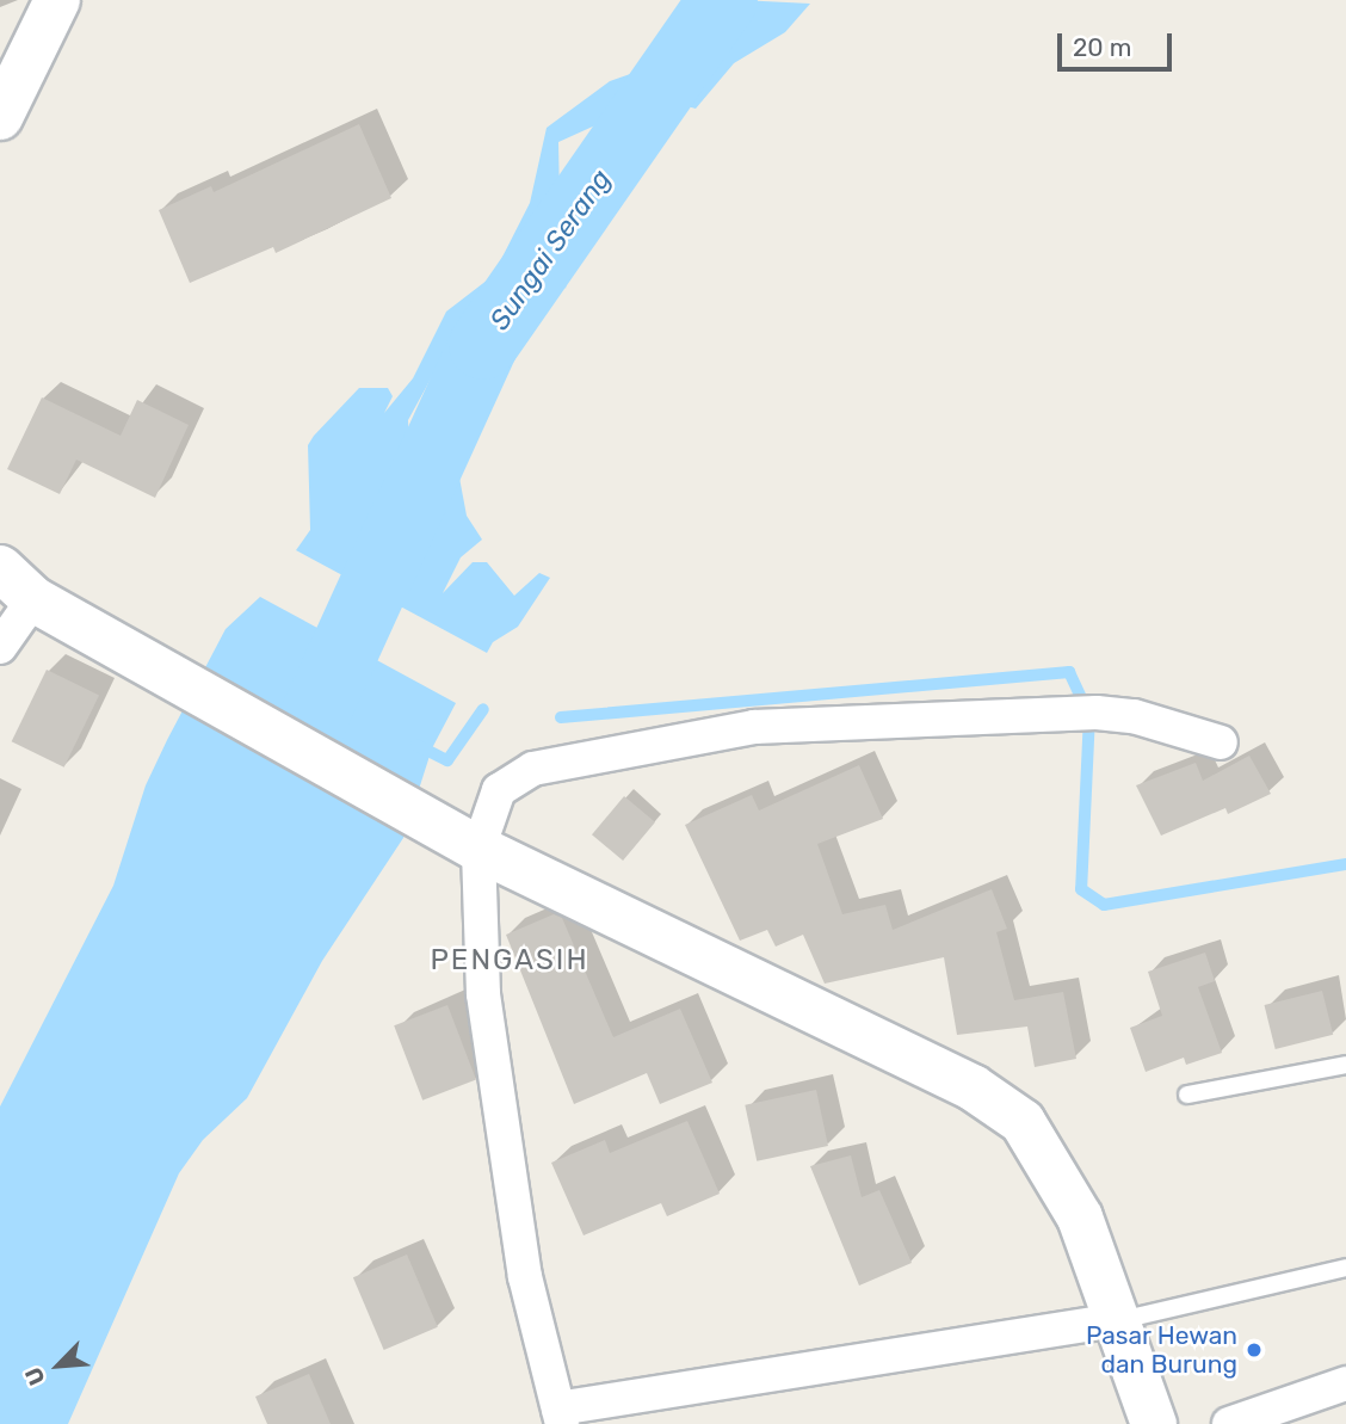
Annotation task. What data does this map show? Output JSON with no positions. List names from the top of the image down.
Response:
{
  "districts": ["PENGASIH"],
  "water": ["Sungai Serang"],
  "places": ["Pasar Hewan dan Burung"],
  "scale_bar": "20 m",
  "north": "bottom left"
}
